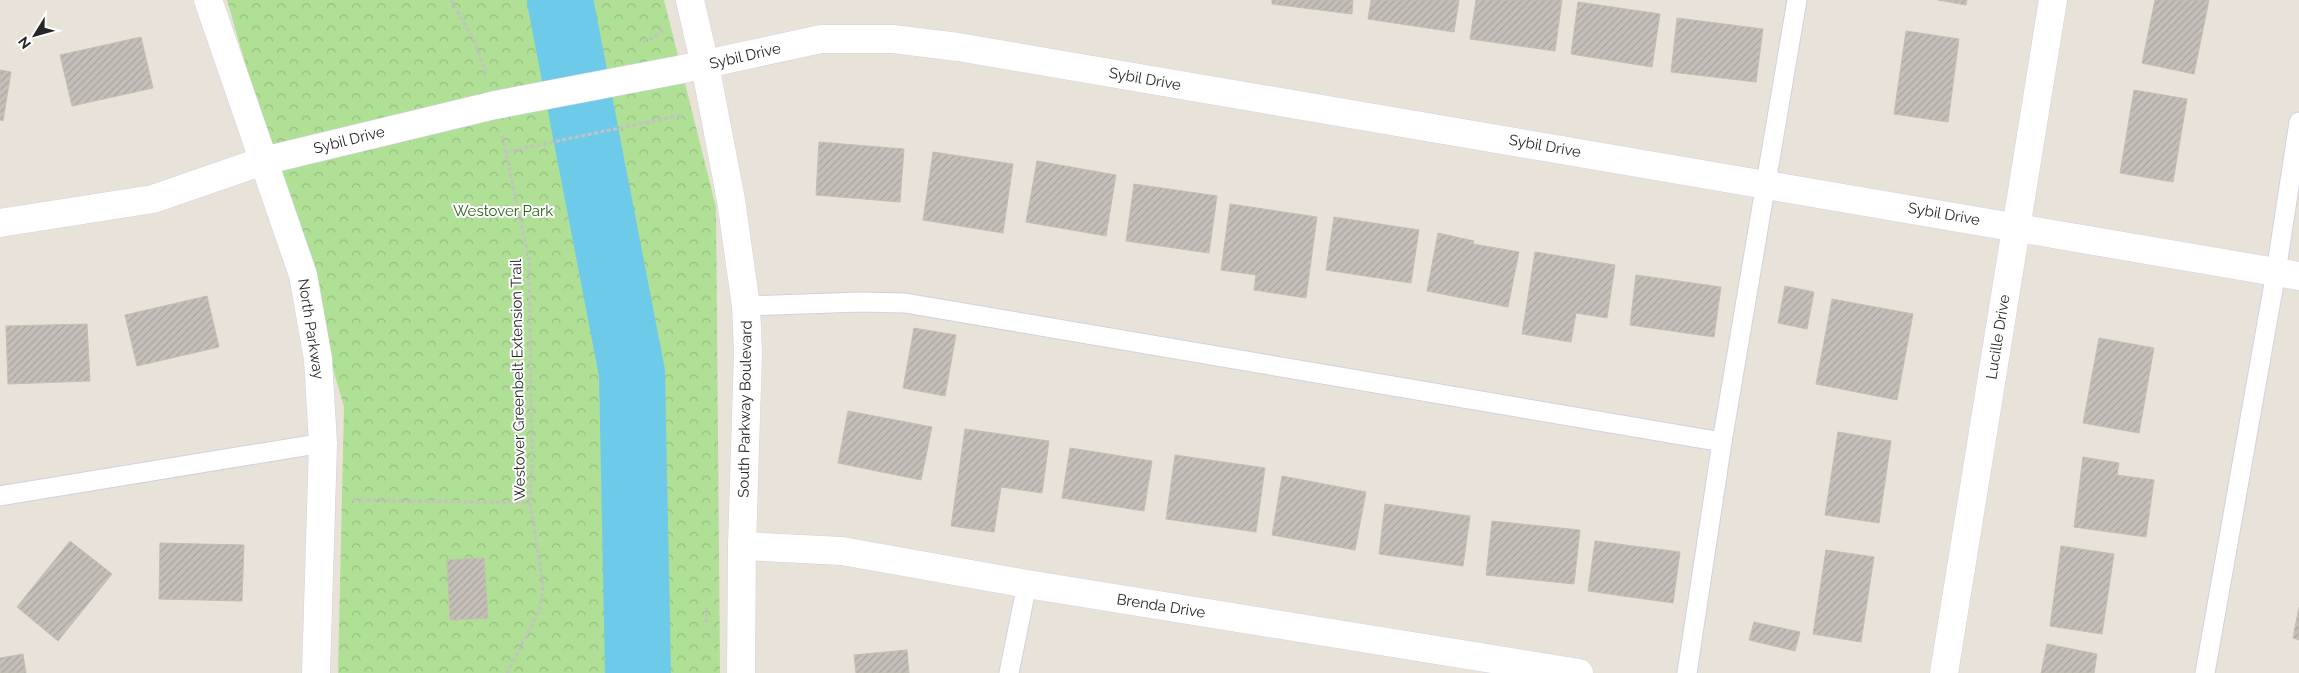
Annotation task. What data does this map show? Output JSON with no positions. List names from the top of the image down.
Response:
{
  "streets": {
    "street": [
      "Sybil Drive",
      "North Parkway",
      "Lucille Drive",
      "South Parkway Boulevard",
      "Brenda Drive"
    ],
    "path": ["Westover Greenbelt Extension Trail"]
  },
  "crossings": [
    ["Sybil Drive", "North Parkway"],
    ["Sybil Drive", "Lucille Drive"],
    ["Sybil Drive", "Westover Greenbelt Extension Trail"],
    ["Sybil Drive", "South Parkway Boulevard"],
    ["South Parkway Boulevard", "Brenda Drive"]
  ],
  "parks": ["Westover Park"],
  "north": "bottom left"
}
